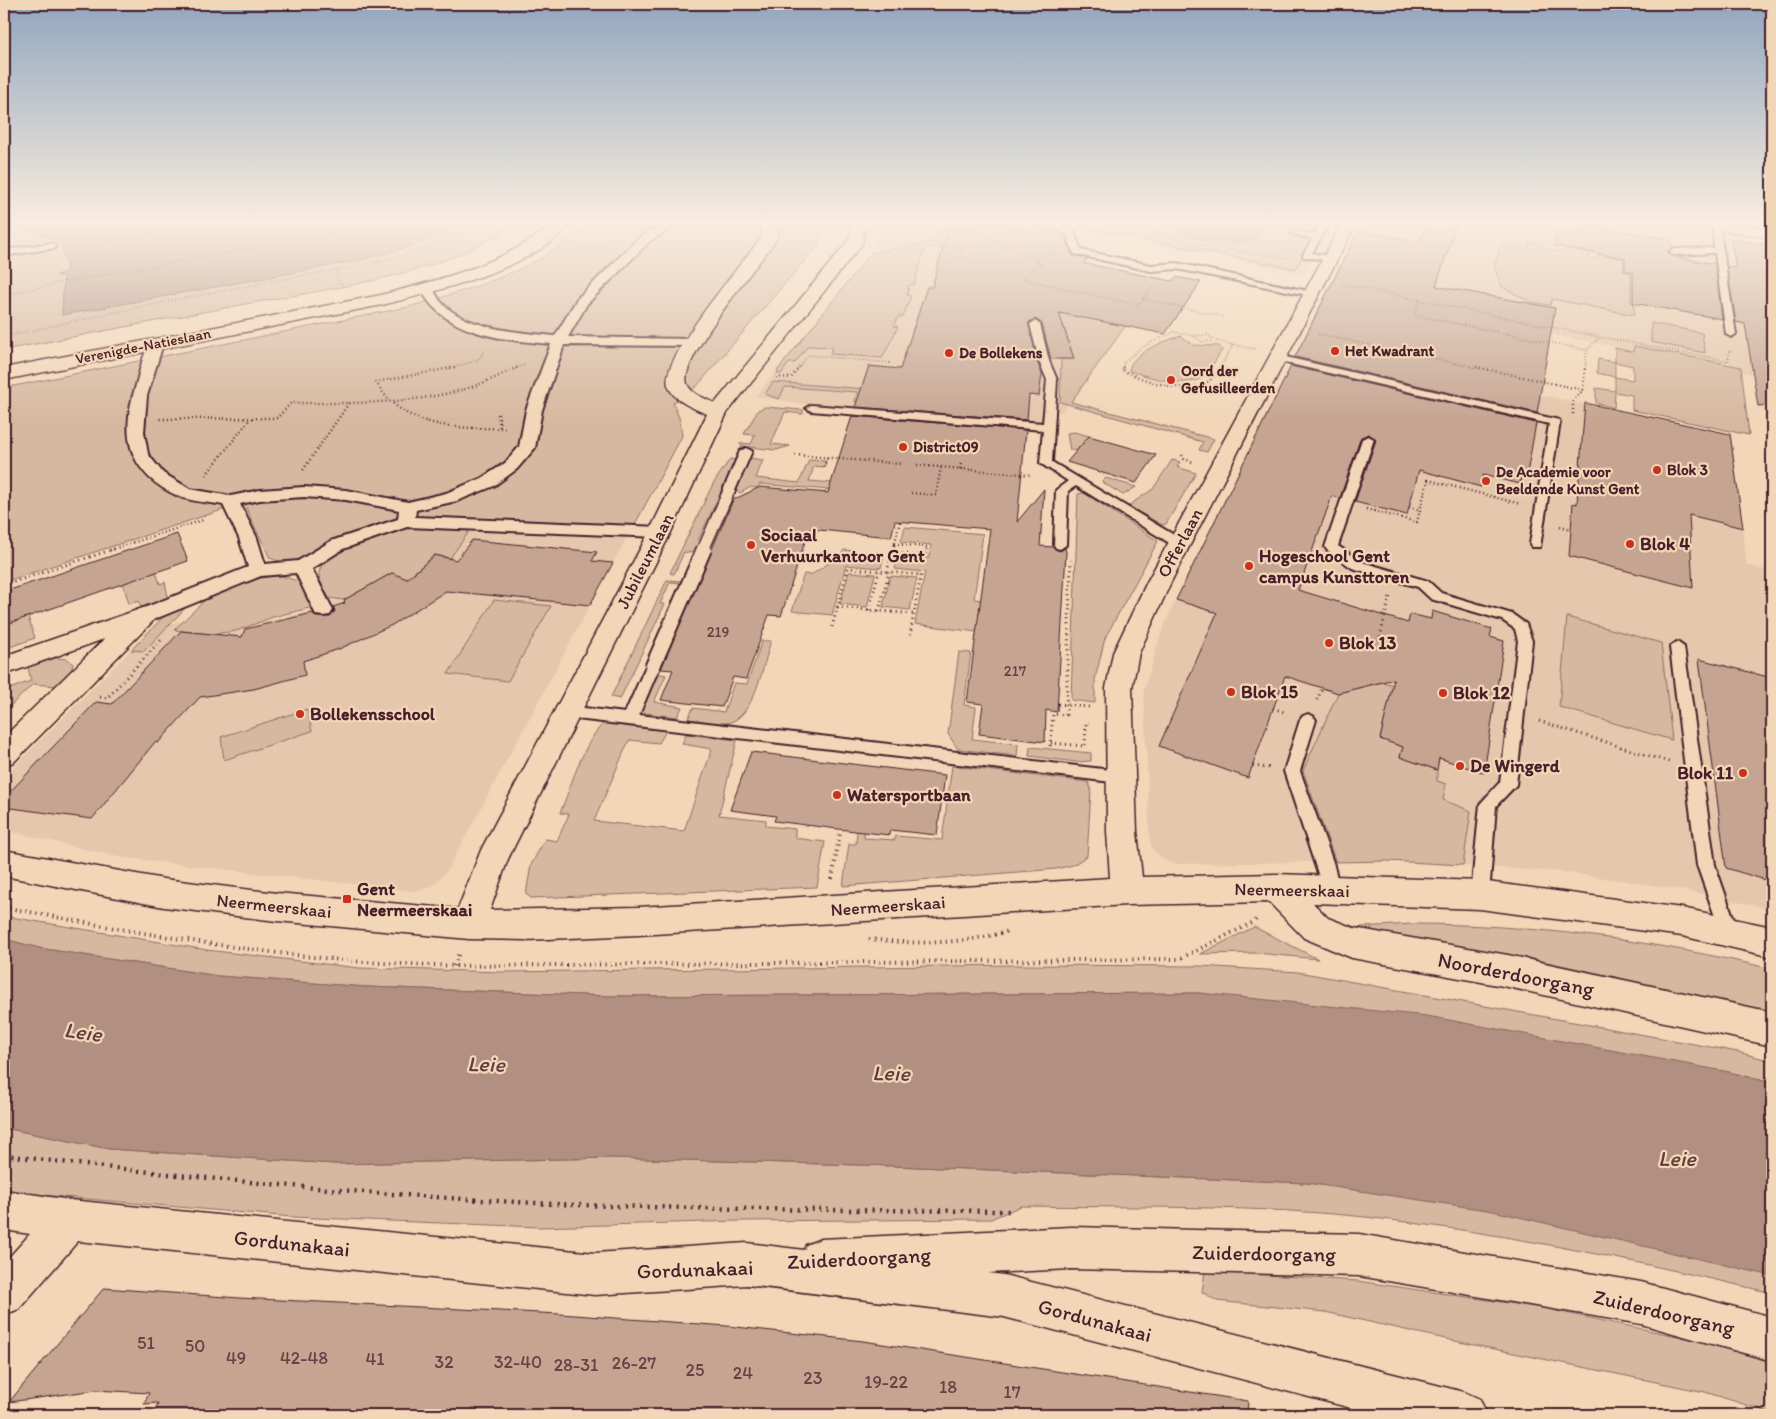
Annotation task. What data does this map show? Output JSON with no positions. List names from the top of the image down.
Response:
{
  "streets": {
    "street": [
      "Verenigde-Natieslaan",
      "Offerlaan",
      "Jubileumlaan",
      "Neermeerskaai",
      "Noorderdoorgang",
      "Gordunakaai",
      "Zuiderdoorgang"
    ]
  },
  "crossings": [
    ["Offerlaan", "Neermeerskaai"],
    ["Jubileumlaan", "Neermeerskaai"],
    ["Neermeerskaai", "Noorderdoorgang"],
    ["Gordunakaai", "Zuiderdoorgang"]
  ],
  "water": ["Leie"],
  "places": {
    "other": [
      "Het Kwadrant",
      "De Bollekens",
      "Oord der Gefusilleerden",
      "District09",
      "Blok 3",
      "De Academie voor Beeldende Kunst Gent",
      "Blok 4",
      "Sociaal Verhuurkantoor Gent",
      "Hogeschool Gent campus Kunsttoren",
      "Blok 13",
      "Blok 15",
      "Blok 12",
      "Bollekensschool",
      "De Wingerd",
      "Blok 11",
      "Watersportbaan"
    ],
    "transit": ["Gent Neermeerskaai"]
  },
  "house_numbers": [
    "219",
    "217",
    "51",
    "50",
    "49",
    "42-48",
    "41",
    "32",
    "32-40",
    "26-27",
    "28-31",
    "25",
    "24",
    "23",
    "19-22",
    "18",
    "17"
  ]
}
